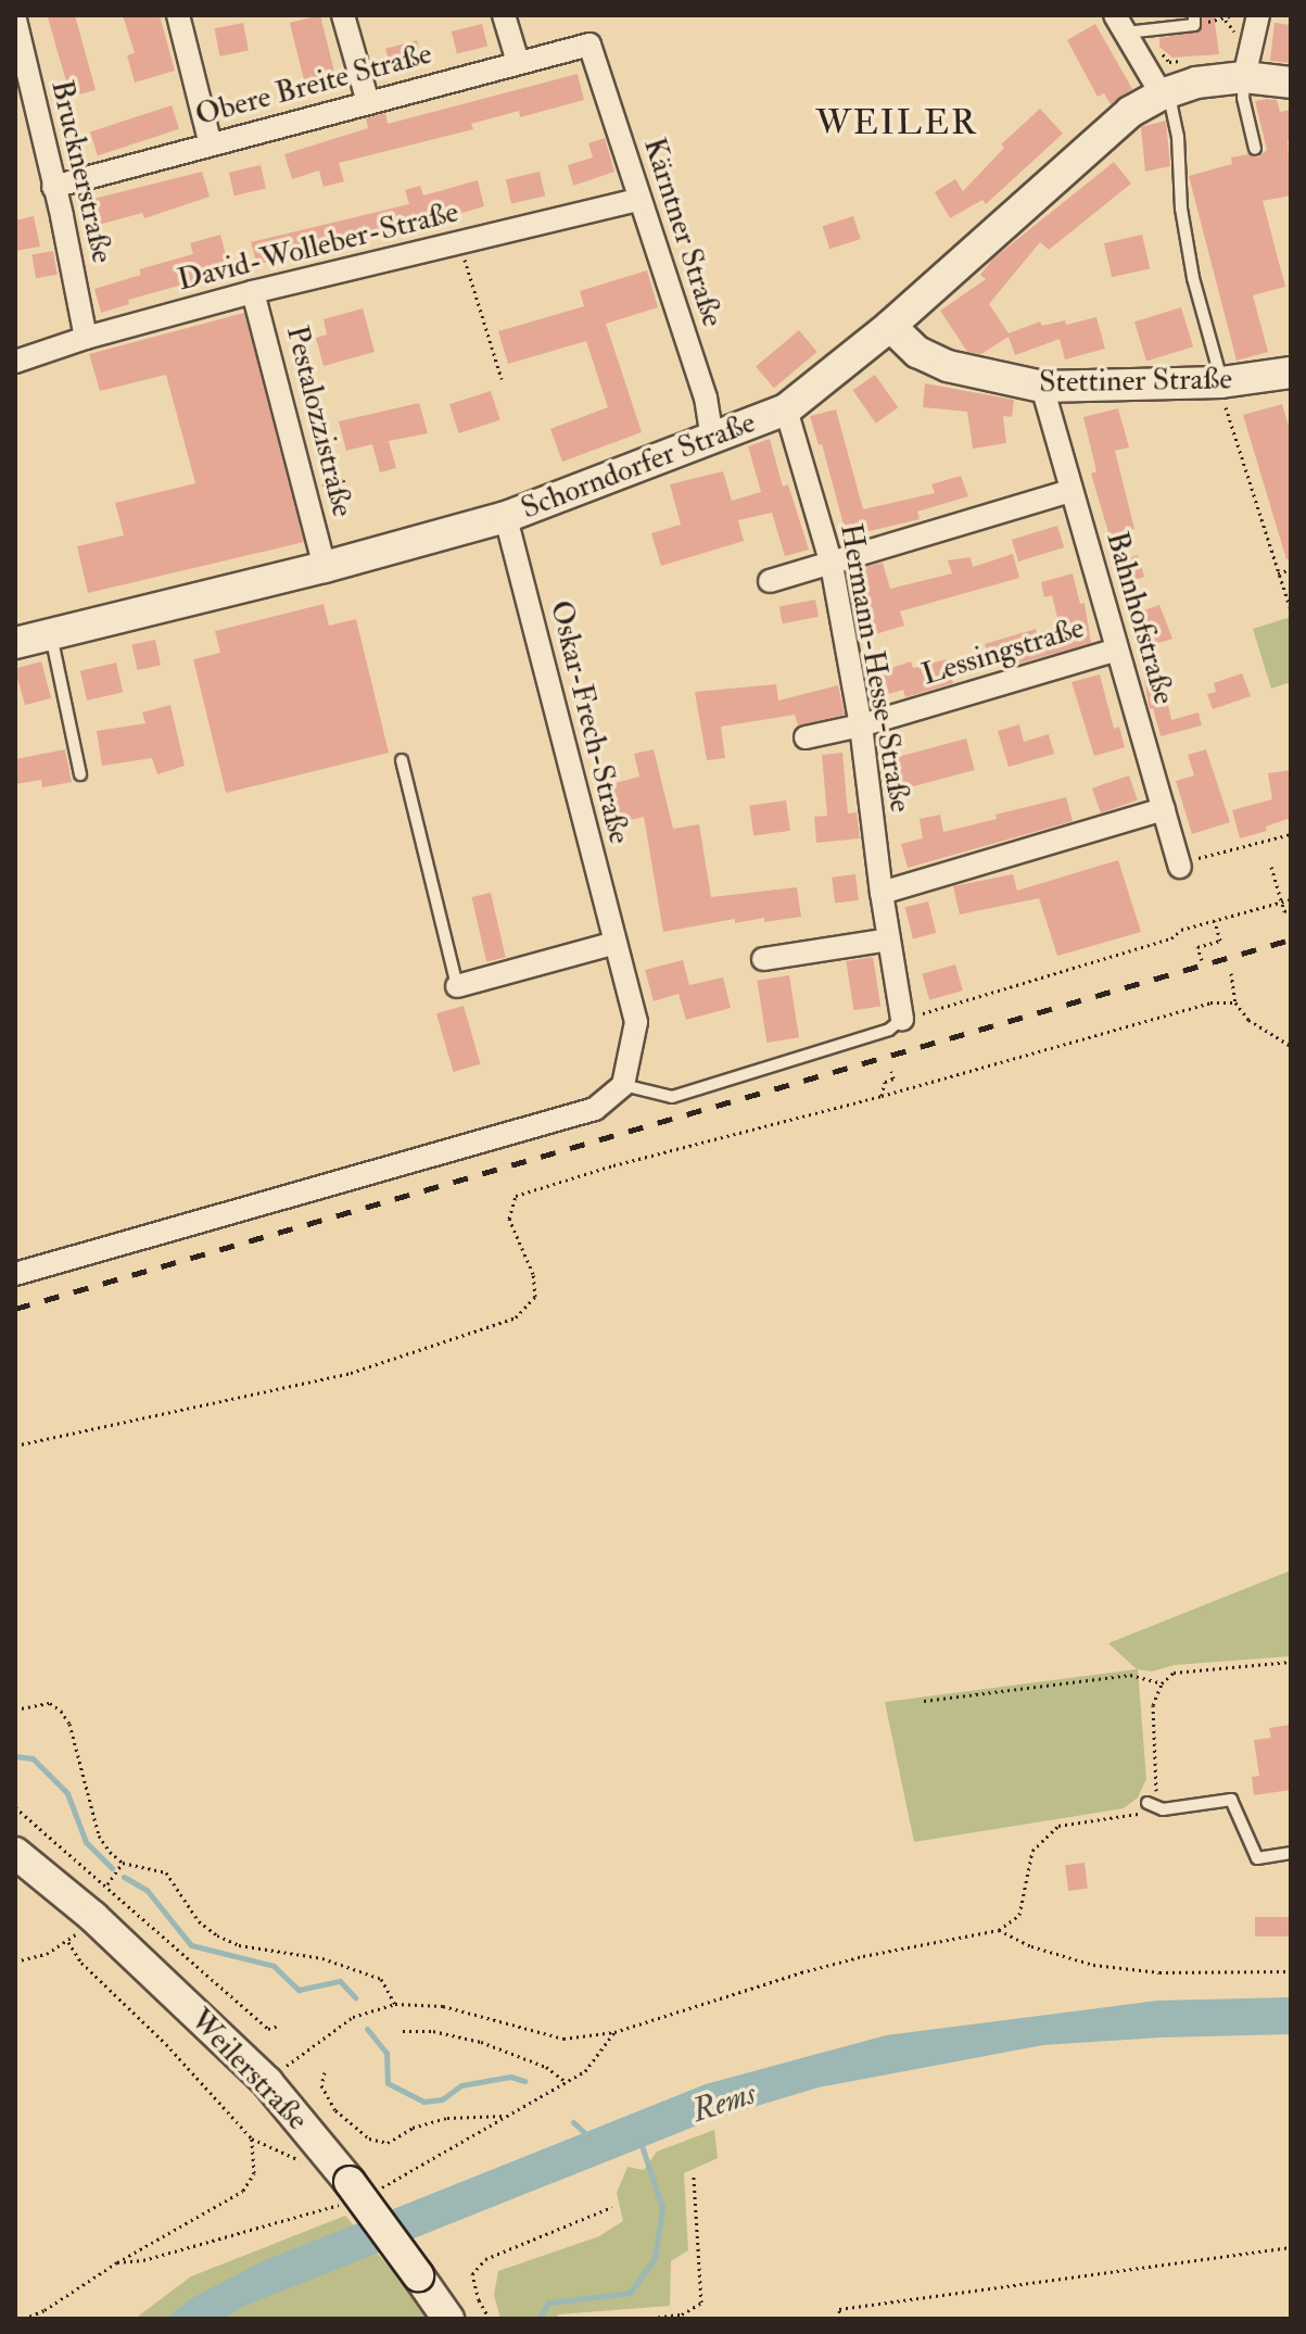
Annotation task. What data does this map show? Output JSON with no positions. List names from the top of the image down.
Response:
{
  "streets": {
    "street": [
      "Obere Breite Straße",
      "Brucknerstraße",
      "Kärntner Straße",
      "David-Wolleber-Straße",
      "Stettiner Straße",
      "Pestalozzistraße",
      "Schorndorfer Straße",
      "Bahnhofstraße",
      "Lessingstraße",
      "Hermann-Hesse-Straße",
      "Oskar-Frech-Straße",
      "Weilerstraße"
    ]
  },
  "crossings": [
    ["Obere Breite Straße", "Brucknerstraße"],
    ["Obere Breite Straße", "Kärntner Straße"],
    ["Brucknerstraße", "David-Wolleber-Straße"],
    ["Kärntner Straße", "David-Wolleber-Straße"],
    ["Kärntner Straße", "Schorndorfer Straße"],
    ["David-Wolleber-Straße", "Pestalozzistraße"],
    ["Stettiner Straße", "Schorndorfer Straße"],
    ["Stettiner Straße", "Bahnhofstraße"],
    ["Pestalozzistraße", "Schorndorfer Straße"],
    ["Schorndorfer Straße", "Hermann-Hesse-Straße"],
    ["Schorndorfer Straße", "Oskar-Frech-Straße"],
    ["Bahnhofstraße", "Lessingstraße"],
    ["Lessingstraße", "Hermann-Hesse-Straße"]
  ],
  "districts": ["WEILER"],
  "water": ["Rems"]
}
